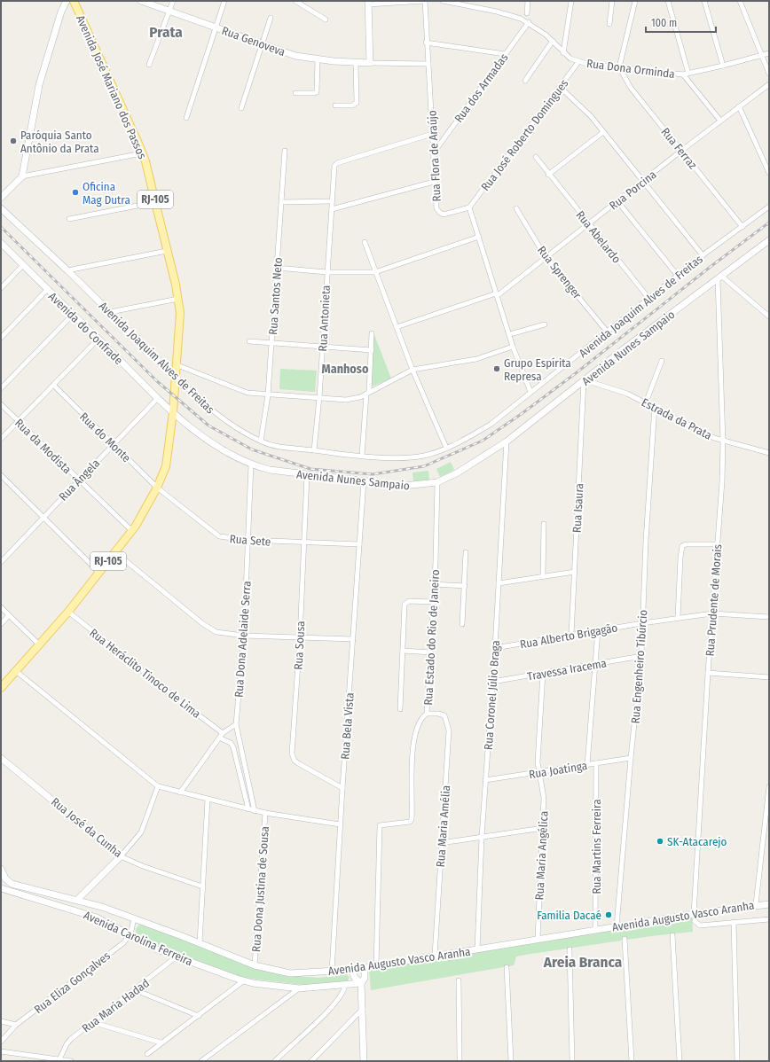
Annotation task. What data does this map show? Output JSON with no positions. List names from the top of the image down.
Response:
{
  "streets": {
    "main road": ["Avenida José Mariano dos Passos", "RJ-105"],
    "street": [
      "Rua Genoveva",
      "Rua Dona Orminda",
      "Rua dos Armadas",
      "Rua José Roberto Domingues",
      "Rua Ferraz",
      "Rua Flora de Araújo",
      "Rua Porcina",
      "Rua Abelardo",
      "Rua Sprenger",
      "Rua Santos Neto",
      "Avenida Joaquim Alves de Freitas",
      "Rua Antonieta",
      "Avenida do Confrade",
      "Avenida Nunes Sampaio",
      "Estrada da Prata",
      "Rua do Monte",
      "Rua da Modista",
      "Rua Ângela",
      "Rua Isaura",
      "Rua Sete",
      "Rua Prudente de Morais",
      "Rua Alberto Brigagão",
      "Rua Estado do Rio de Janeiro",
      "Rua Dona Adelaide Serra",
      "Rua Sousa",
      "Rua Engenheiro Tibúrcio",
      "Travessa Iracema",
      "Rua Heráclito Tinoco de Lima",
      "Rua Coronel Júlio Braga",
      "Rua Bela Vista",
      "Rua Joatinga",
      "Rua Maria Amélia",
      "Rua José da Cunha",
      "Rua Martins Ferreira",
      "Rua Maria Angélica",
      "Rua Dona Justina de Sousa",
      "Avenida Augusto Vasco Aranha",
      "Avenida Carolina Ferreira",
      "Rua Eliza Gonçalves",
      "Rua Maria Hadad"
    ]
  },
  "crossings": [
    ["Rua Dona Orminda", "Rua dos Armadas"],
    ["Rua Dona Orminda", "Rua José Roberto Domingues"],
    ["Rua Dona Orminda", "Rua Ferraz"],
    ["Avenida José Mariano dos Passos", "Avenida Joaquim Alves de Freitas"],
    ["Avenida José Mariano dos Passos", "Avenida do Confrade"],
    ["Avenida José Mariano dos Passos", "Avenida Nunes Sampaio"],
    ["Avenida José Mariano dos Passos", "Rua do Monte"],
    ["Avenida José Mariano dos Passos", "Rua da Modista"],
    ["Avenida José Mariano dos Passos", "Rua Sete"],
    ["Avenida José Mariano dos Passos", "Rua Heráclito Tinoco de Lima"],
    ["Rua dos Armadas", "Rua Flora de Araújo"],
    ["Rua José Roberto Domingues", "Rua Flora de Araújo"],
    ["Rua Ferraz", "Rua Porcina"],
    ["Rua Ferraz", "Avenida Joaquim Alves de Freitas"],
    ["Rua Flora de Araújo", "Rua Antonieta"],
    ["Rua Porcina", "Rua Abelardo"],
    ["Rua Porcina", "Rua Sprenger"],
    ["Rua Abelardo", "Avenida Joaquim Alves de Freitas"],
    ["Rua Sprenger", "Avenida Joaquim Alves de Freitas"],
    ["Rua Santos Neto", "Avenida Joaquim Alves de Freitas"],
    ["Avenida Joaquim Alves de Freitas", "Rua Antonieta"],
    ["Avenida do Confrade", "Avenida Nunes Sampaio"],
    ["Avenida do Confrade", "Rua Ângela"],
    ["Avenida Nunes Sampaio", "Estrada da Prata"],
    ["Avenida Nunes Sampaio", "Rua Isaura"],
    ["Avenida Nunes Sampaio", "Rua Prudente de Morais"],
    ["Avenida Nunes Sampaio", "Rua Estado do Rio de Janeiro"],
    ["Avenida Nunes Sampaio", "Rua Dona Adelaide Serra"],
    ["Avenida Nunes Sampaio", "Rua Sousa"],
    ["Avenida Nunes Sampaio", "Rua Coronel Júlio Braga"],
    ["Avenida Nunes Sampaio", "Rua Bela Vista"],
    ["Estrada da Prata", "Rua Isaura"],
    ["Estrada da Prata", "Rua Prudente de Morais"],
    ["Estrada da Prata", "Rua Engenheiro Tibúrcio"],
    ["Rua do Monte", "Rua Ângela"],
    ["Rua do Monte", "Rua Sete"],
    ["Rua da Modista", "Rua Ângela"],
    ["Rua Isaura", "Rua Alberto Brigagão"],
    ["Rua Sete", "Rua Dona Adelaide Serra"],
    ["Rua Sete", "Rua Sousa"],
    ["Rua Sete", "Rua Bela Vista"],
    ["Rua Prudente de Morais", "Rua Alberto Brigagão"],
    ["Rua Prudente de Morais", "Avenida Augusto Vasco Aranha"],
    ["Rua Alberto Brigagão", "Rua Engenheiro Tibúrcio"],
    ["Rua Alberto Brigagão", "Rua Coronel Júlio Braga"],
    ["Rua Estado do Rio de Janeiro", "Rua Maria Amélia"],
    ["Rua Estado do Rio de Janeiro", "Avenida Augusto Vasco Aranha"],
    ["Rua Dona Adelaide Serra", "Rua Dona Justina de Sousa"],
    ["Rua Sousa", "Rua Bela Vista"],
    ["Rua Engenheiro Tibúrcio", "Travessa Iracema"],
    ["Rua Engenheiro Tibúrcio", "Rua Joatinga"],
    ["Rua Engenheiro Tibúrcio", "Avenida Augusto Vasco Aranha"],
    ["Travessa Iracema", "Rua Coronel Júlio Braga"],
    ["Travessa Iracema", "Rua Maria Angélica"],
    ["Rua Coronel Júlio Braga", "Rua Joatinga"],
    ["Rua Coronel Júlio Braga", "Avenida Augusto Vasco Aranha"],
    ["Rua Bela Vista", "Avenida Augusto Vasco Aranha"],
    ["Rua Joatinga", "Rua Martins Ferreira"],
    ["Rua Joatinga", "Rua Maria Angélica"],
    ["Rua Maria Amélia", "Avenida Augusto Vasco Aranha"],
    ["Rua Martins Ferreira", "Avenida Augusto Vasco Aranha"],
    ["Rua Maria Angélica", "Avenida Augusto Vasco Aranha"],
    ["Rua Dona Justina de Sousa", "Avenida Augusto Vasco Aranha"],
    ["Avenida Carolina Ferreira", "Rua Eliza Gonçalves"],
    ["Avenida Carolina Ferreira", "Rua Maria Hadad"]
  ],
  "districts": ["Prata", "Manhoso", "Areia Branca"],
  "places": [
    "Paróquia Santo Antônio da Prata",
    "Oficina Mag Dutra",
    "Grupo Espírita Represa",
    "SK-Atacarejo",
    "Familia Dacaé"
  ],
  "scale_bar": "100 m"
}
